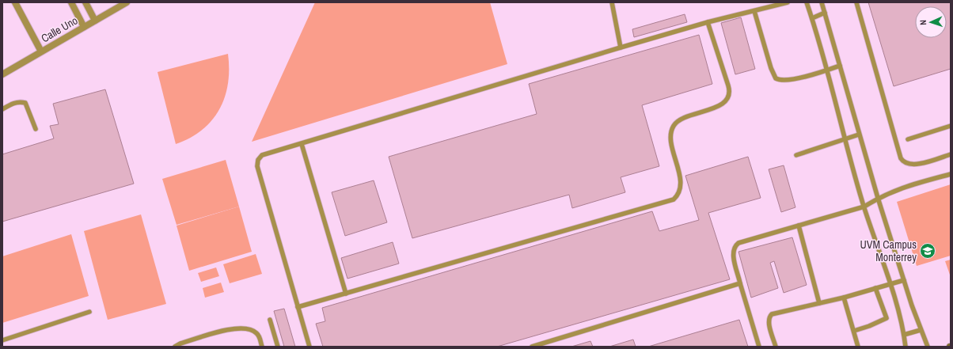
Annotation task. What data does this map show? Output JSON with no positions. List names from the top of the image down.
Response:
{
  "streets": {
    "street": ["Calle Uno"]
  },
  "places": {
    "school or university": ["UVM Campus Monterrey"]
  },
  "north": "left"
}
